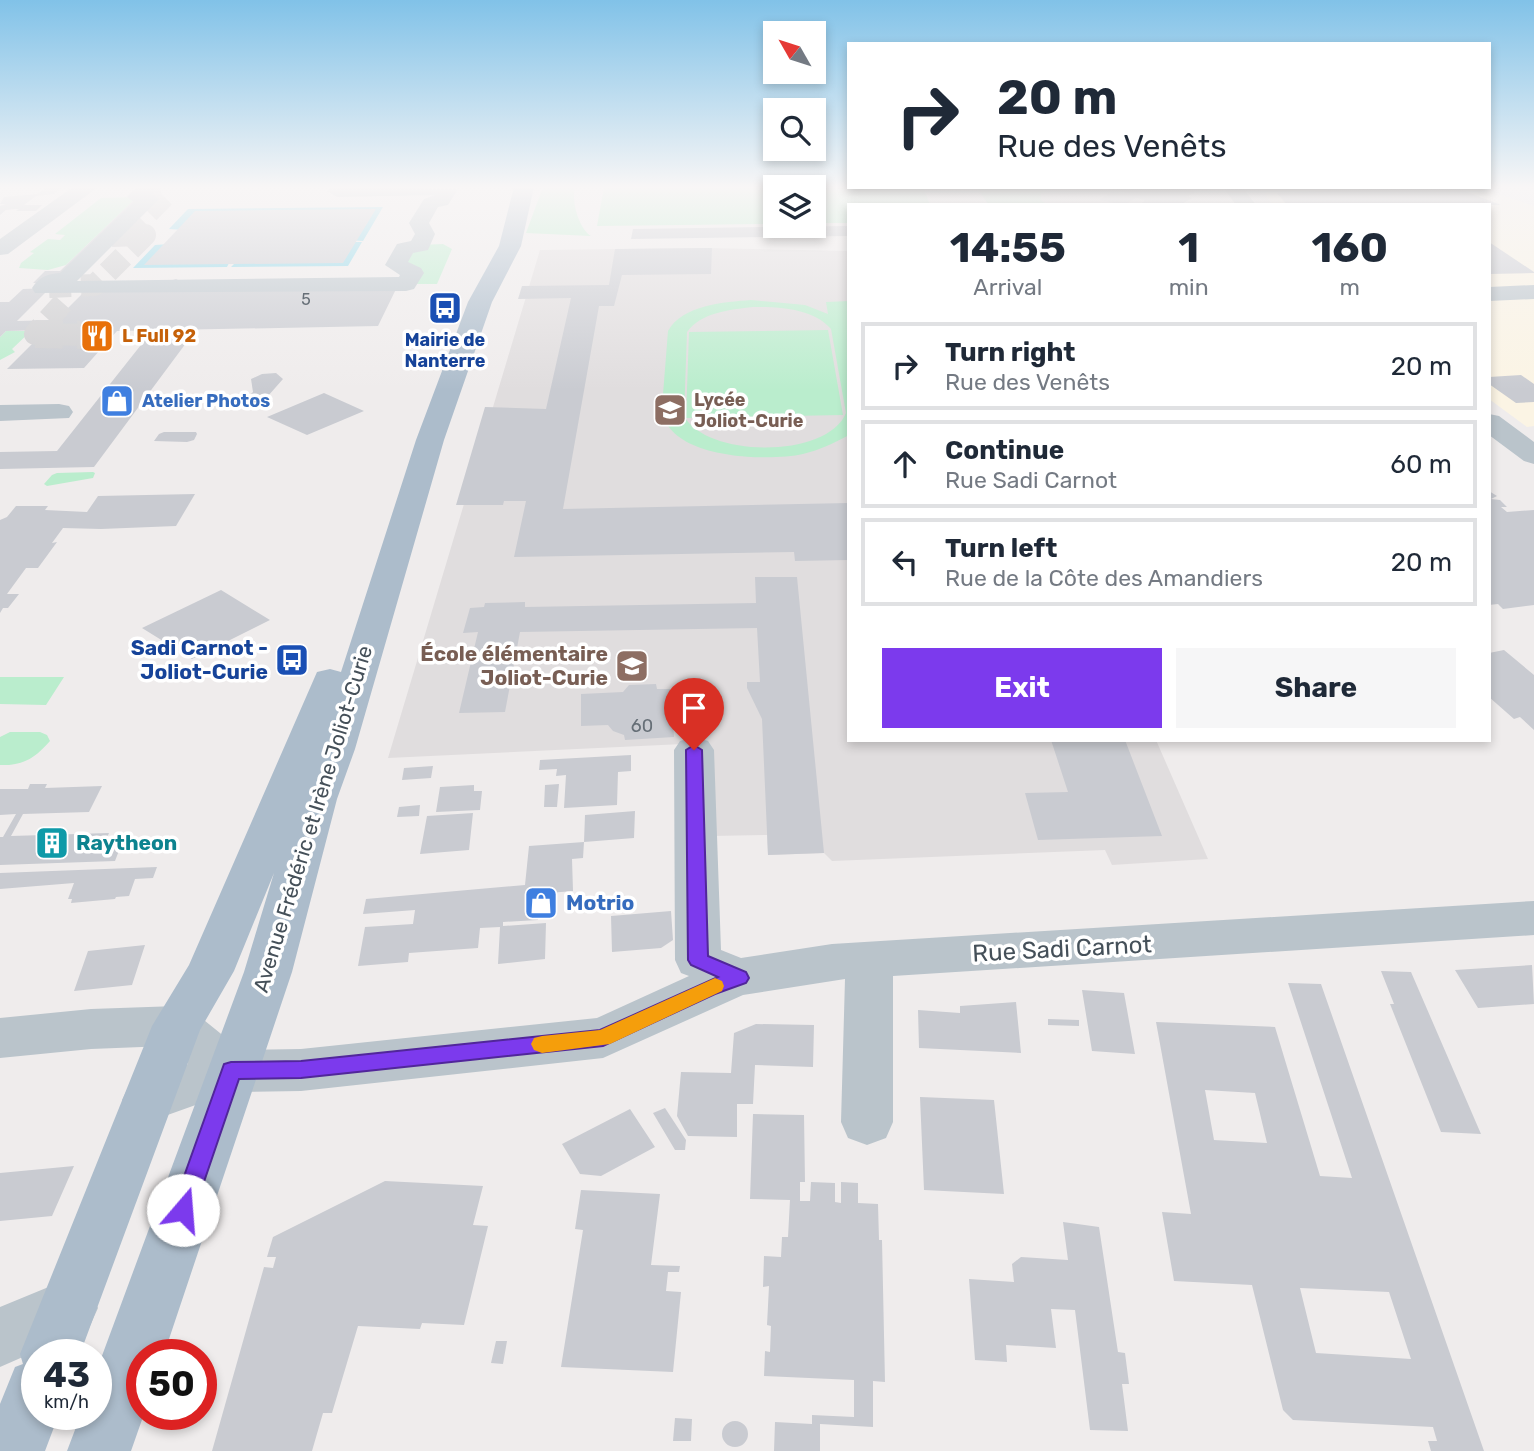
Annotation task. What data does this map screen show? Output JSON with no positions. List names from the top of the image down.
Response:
{
  "streets": {
    "main road": ["Avenue Frédéric et Irène Joliot-Curie"],
    "street": ["Rue Sadi Carnot"]
  },
  "crossings": [
    ["Avenue Frédéric et Irène Joliot-Curie", "Rue Sadi Carnot"]
  ],
  "places": {
    "bus stop": ["Mairie de Nanterre", "Sadi Carnot - Joliot-Curie"],
    "restaurant": ["L Full 92"],
    "shop": ["Atelier Photos", "Motrio"],
    "school or university": ["Lycée Joliot-Curie", "École élémentaire Joliot-Curie"],
    "building": ["Raytheon"]
  },
  "house_numbers": ["5", "60"],
  "north": "top left",
  "page": {
    "turn": ["20 m", "Rue des Venêts"],
    "eta": [
      "14:55",
      "Arrival",
      "1",
      "min",
      "160",
      "m"
    ],
    "list": [
      {
        "name": "Turn right",
        "note": "Rue des Venêts",
        "value": "20 m"
      },
      {
        "name": "Continue",
        "note": "Rue Sadi Carnot",
        "value": "60 m"
      },
      {
        "name": "Turn left",
        "note": "Rue de la Côte des Amandiers",
        "value": "20 m"
      }
    ],
    "buttons": ["Exit", "Share"],
    "speed": "43 km/h",
    "limit": "50"
  }
}
